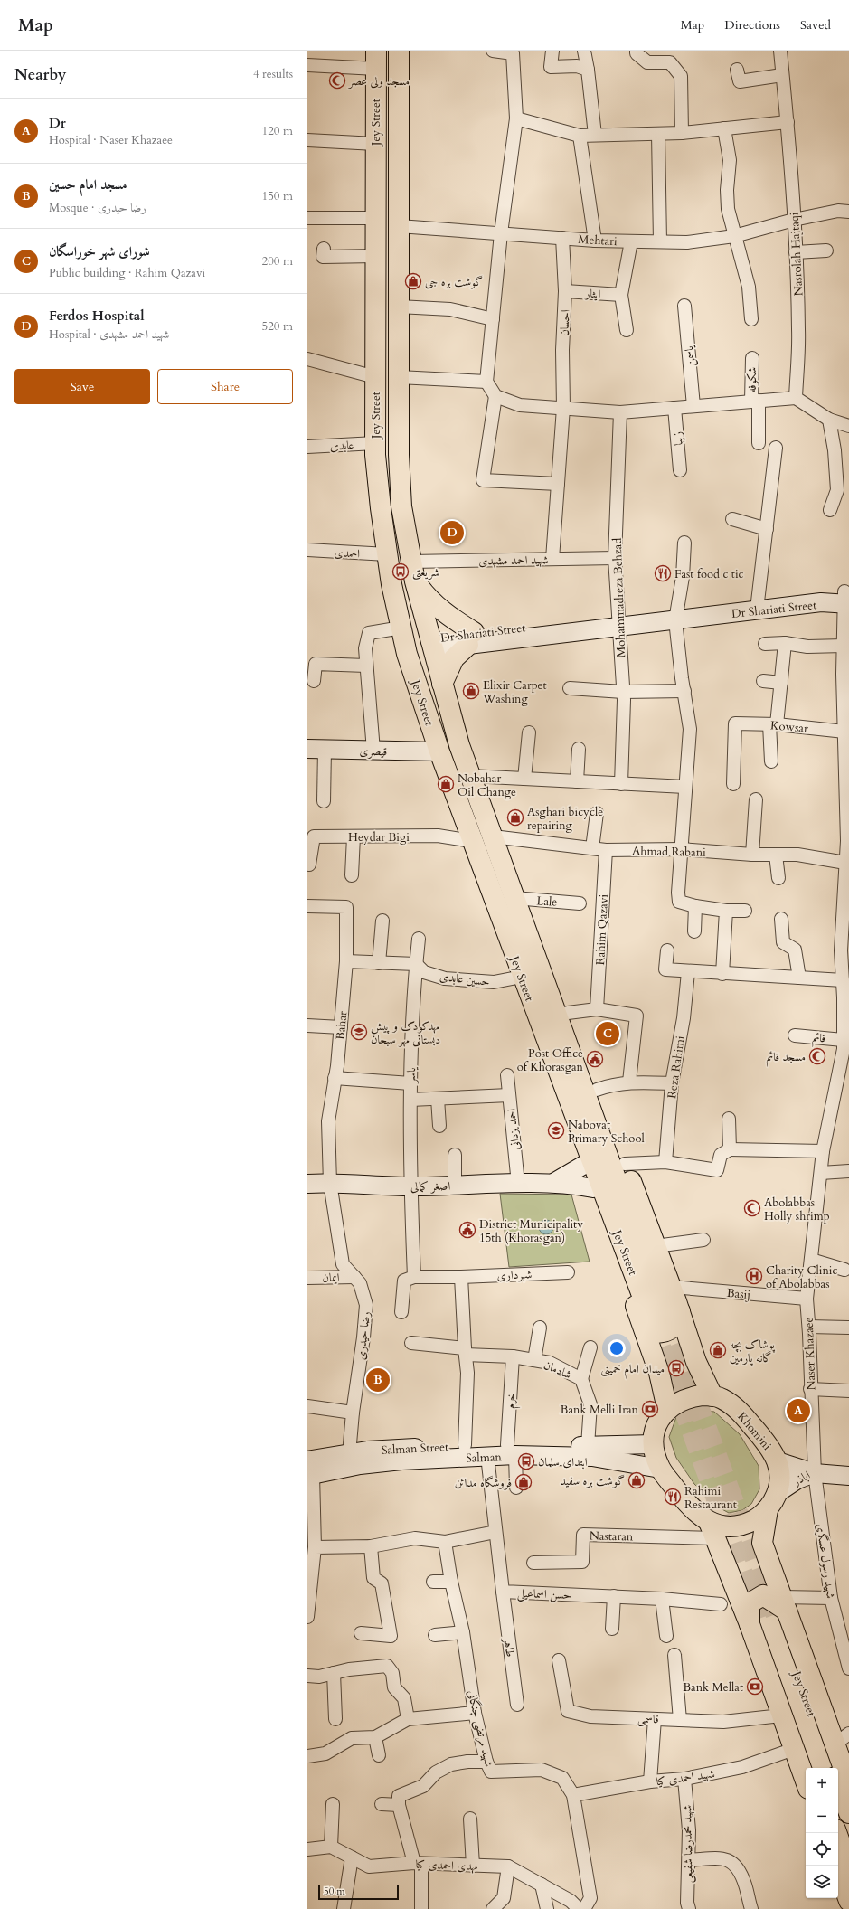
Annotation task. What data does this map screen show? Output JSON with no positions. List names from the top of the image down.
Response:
{
  "streets": {
    "main road": [
      "Jey Street",
      "Dr Shariati Street",
      "قیصری",
      "اصغر کمالی",
      "Khomini",
      "Salman Street",
      "Salman",
      "اباذر"
    ],
    "street": [
      "Mehtari",
      "Nasrolah Hajtaqi",
      "ایثار",
      "احسان",
      "یاسمن",
      "شکوفه",
      "زیبا",
      "عابدی",
      "احمدی",
      "شهید احمد مشهدی",
      "Mohammadreza Behzad",
      "Kowsar",
      "Heydar Bigi",
      "Ahmad Rabani",
      "Lale",
      "Rahim Qazavi",
      "حسین عابدی",
      "Bahar",
      "قائم",
      "Reza Rahimi",
      "یاسر",
      "احمد یزدانی",
      "شهرداری",
      "ایمان",
      "Basij",
      "رضا حیدری",
      "Naser Khazaee",
      "شادمان",
      "خرم",
      "Nastaran",
      "شهید رسول عسگری",
      "حسن اسماعیلی",
      "طاهر",
      "قاسمی",
      "شهید مرتضی چنگانی",
      "شهید احمدی کیا",
      "شهید محمدرضا شفیعی",
      "مهدی احمدی کیا"
    ]
  },
  "crossings": [
    ["Jey Street", "Mehtari"],
    ["Jey Street", "عابدی"],
    ["Jey Street", "احمدی"],
    ["Jey Street", "شهید احمد مشهدی"],
    ["Jey Street", "Dr Shariati Street"],
    ["Jey Street", "قیصری"],
    ["Jey Street", "Heydar Bigi"],
    ["Jey Street", "Ahmad Rabani"],
    ["Jey Street", "Lale"],
    ["Jey Street", "حسین عابدی"],
    ["Mehtari", "Nasrolah Hajtaqi"],
    ["Mehtari", "احسان"],
    ["ایثار", "احسان"],
    ["احسان", "شهید احمد مشهدی"],
    ["شهید احمد مشهدی", "Mohammadreza Behzad"],
    ["Mohammadreza Behzad", "Dr Shariati Street"],
    ["Dr Shariati Street", "Naser Khazaee"],
    ["Kowsar", "Naser Khazaee"],
    ["Ahmad Rabani", "Rahim Qazavi"],
    ["Ahmad Rabani", "Naser Khazaee"],
    ["حسین عابدی", "یاسر"],
    ["Bahar", "اصغر کمالی"],
    ["Bahar", "رضا حیدری"],
    ["قائم", "Naser Khazaee"],
    ["یاسر", "اصغر کمالی"],
    ["یاسر", "شهرداری"],
    ["احمد یزدانی", "اصغر کمالی"],
    ["اصغر کمالی", "رضا حیدری"],
    ["ایمان", "رضا حیدری"],
    ["Basij", "Naser Khazaee"],
    ["رضا حیدری", "Salman Street"],
    ["Naser Khazaee", "اباذر"],
    ["Naser Khazaee", "شهید رسول عسگری"],
    ["شادمان", "خرم"],
    ["شادمان", "Salman Street"],
    ["خرم", "Salman Street"],
    ["خرم", "Salman"],
    ["Khomini", "Salman Street"],
    ["Khomini", "Salman"],
    ["Khomini", "اباذر"],
    ["Khomini", "Nastaran"],
    ["Salman Street", "Salman"],
    ["Salman Street", "اباذر"],
    ["Salman Street", "Nastaran"],
    ["Salman", "اباذر"],
    ["Salman", "Nastaran"],
    ["Salman", "حسن اسماعیلی"],
    ["اباذر", "Nastaran"],
    ["اباذر", "شهید رسول عسگری"],
    ["حسن اسماعیلی", "طاهر"],
    ["شهید مرتضی چنگانی", "شهید احمدی کیا"],
    ["شهید احمدی کیا", "شهید محمدرضا شفیعی"]
  ],
  "places": {
    "mosque": ["مسجد ولی عصر", "مسجد قائم", "Abolabbas Holly shrimp"],
    "shop": [
      "گوشت بره جی",
      "Elixir Carpet Washing",
      "Nobahar Oil Change",
      "Asghari bicycle repairing",
      "پوشاک بچه گانه پارمین",
      "گوشت بره سفید",
      "فروشگاه مدائن"
    ],
    "bus stop": ["شریعتی", "میدان امام خمینی", "ابتدای سلمان"],
    "restaurant": ["Fast food c tic", "Rahimi Restaurant"],
    "school or university": ["مهدکودک و پیش دبستانی مهر سبحان", "Nabovat Primary School"],
    "public building": ["Post Office of Khorasgan", "District Municipality 15th (Khorasgan)"],
    "hospital": ["Charity Clinic of Abolabbas"],
    "bank": ["Bank Melli Iran", "Bank Mellat"]
  },
  "scale_bar": "50 m",
  "page": {
    "header": "Map",
    "nav": ["Map", "Directions", "Saved"],
    "heading": ["Nearby", "4 results"],
    "list": [
      {
        "mark": "A",
        "name": "Dr",
        "note": "Hospital · Naser Khazaee",
        "value": "120 m"
      },
      {
        "mark": "B",
        "name": "مسجد امام حسین",
        "note": "Mosque · رضا حیدری",
        "value": "150 m"
      },
      {
        "mark": "C",
        "name": "شورای شهر خوراسگان",
        "note": "Public building · Rahim Qazavi",
        "value": "200 m"
      },
      {
        "mark": "D",
        "name": "Ferdos Hospital",
        "note": "Hospital · شهید احمد مشهدی",
        "value": "520 m"
      }
    ],
    "buttons": ["Save", "Share"],
    "pins": [
      "D",
      "C",
      "B",
      "A"
    ],
    "map_buttons": ["+", "−"],
    "scale": "50 m"
  }
}
